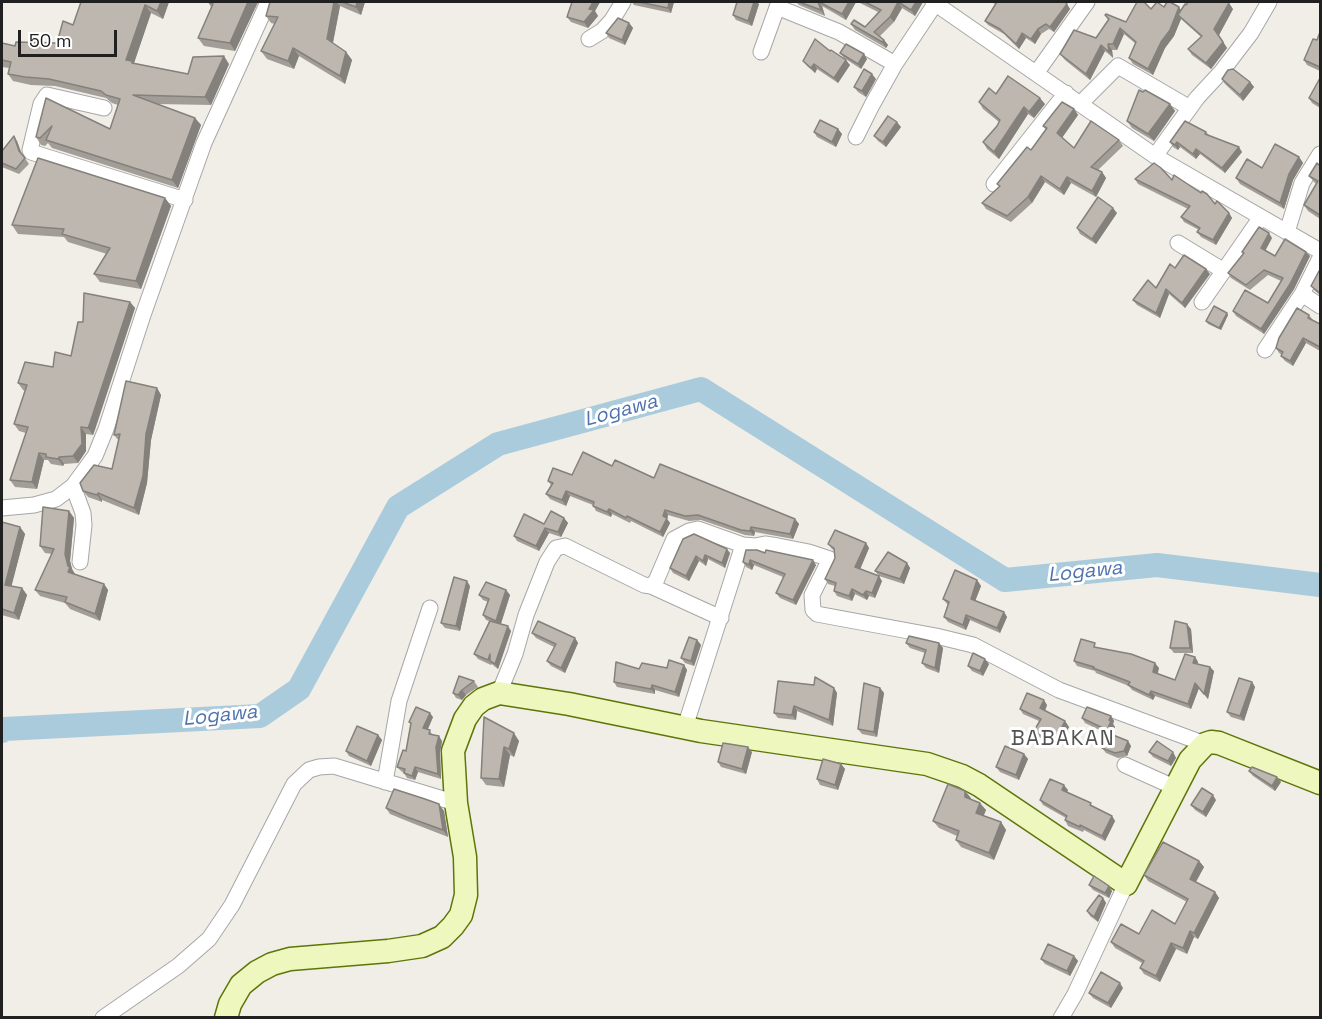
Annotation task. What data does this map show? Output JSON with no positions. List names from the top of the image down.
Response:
{
  "districts": ["BABAKAN"],
  "water": ["Logawa"],
  "scale_bar": "50 m"
}
